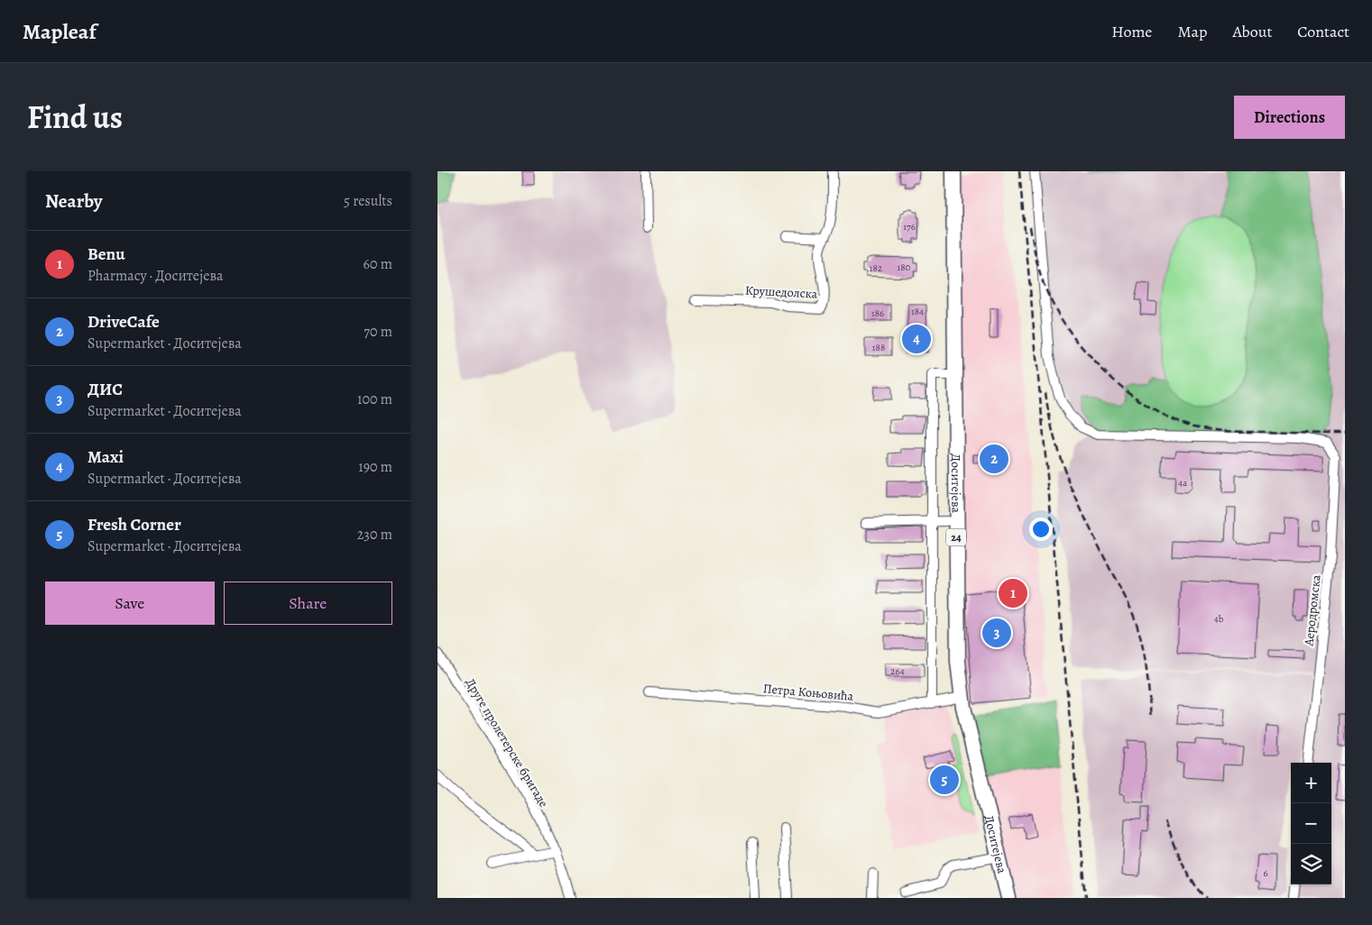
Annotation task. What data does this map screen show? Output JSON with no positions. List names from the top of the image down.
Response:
{
  "streets": {
    "main road": ["Доситејева", "24"],
    "street": [
      "Крушедолска",
      "Аеродромска",
      "Петра Коњовића",
      "Друге пролетерске бригаде"
    ]
  },
  "crossings": [
    ["Доситејева", "Петра Коњовића"]
  ],
  "house_numbers": [
    "176",
    "180",
    "182",
    "184",
    "186",
    "188",
    "4a",
    "4b",
    "264",
    "6"
  ],
  "page": {
    "header": "Mapleaf",
    "nav": [
      "Home",
      "Map",
      "About",
      "Contact"
    ],
    "title": "Find us",
    "buttons": [
      "Directions",
      ["Save", "Share"]
    ],
    "heading": ["Nearby", "5 results"],
    "list": [
      {
        "mark": "1",
        "name": "Benu",
        "note": "Pharmacy · Доситејева",
        "value": "60 m"
      },
      {
        "mark": "2",
        "name": "DriveCafe",
        "note": "Supermarket · Доситејева",
        "value": "70 m"
      },
      {
        "mark": "3",
        "name": "ДИС",
        "note": "Supermarket · Доситејева",
        "value": "100 m"
      },
      {
        "mark": "4",
        "name": "Maxi",
        "note": "Supermarket · Доситејева",
        "value": "190 m"
      },
      {
        "mark": "5",
        "name": "Fresh Corner",
        "note": "Supermarket · Доситејева",
        "value": "230 m"
      }
    ],
    "pins": [
      "4",
      "2",
      "1",
      "3",
      "5"
    ],
    "map_buttons": ["+", "−"]
  }
}
